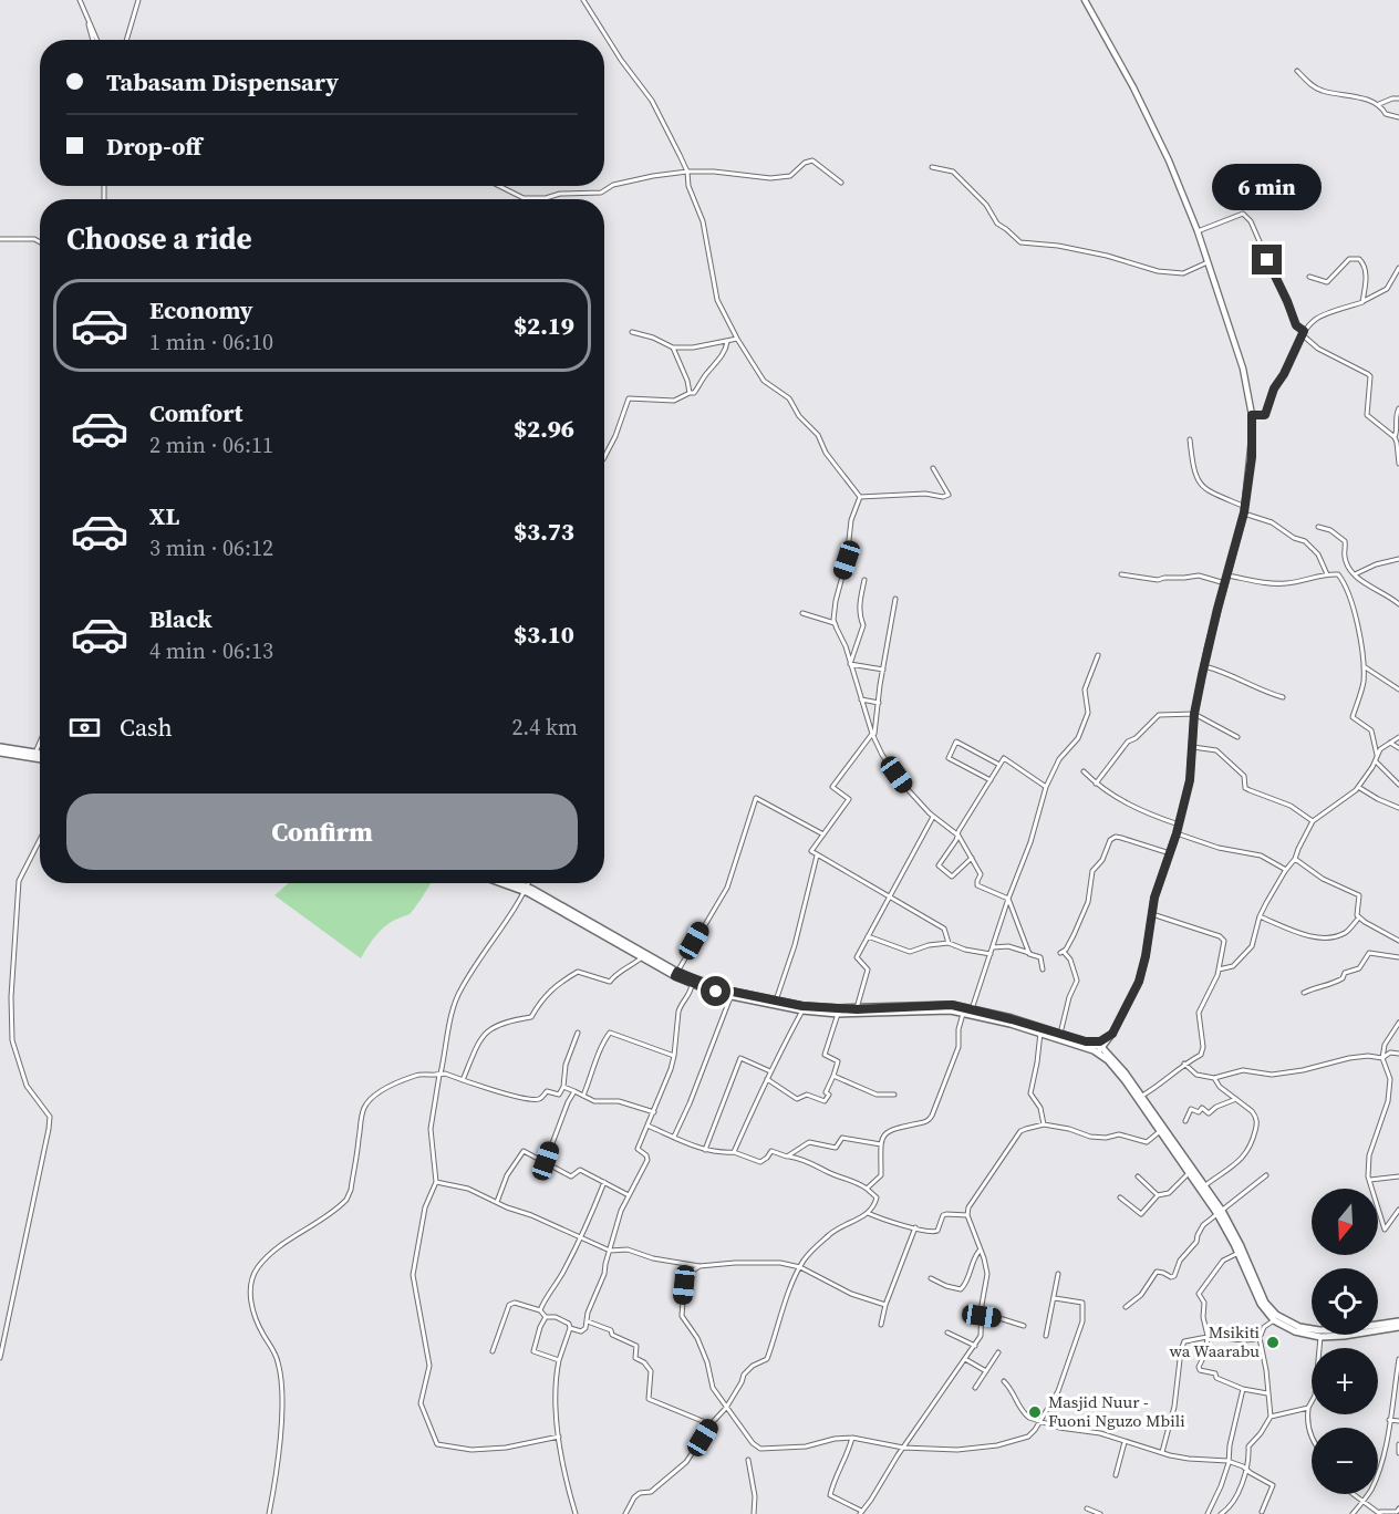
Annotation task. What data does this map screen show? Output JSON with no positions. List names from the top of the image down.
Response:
{
  "places": ["Msikiti wa Waarabu", "Masjid Nuur - Fuoni Nguzo Mbili"],
  "north": "bottom",
  "page": {
    "banner": ["Tabasam Dispensary", "Drop-off"],
    "bubble": "6 min",
    "heading": "Choose a ride",
    "list": [
      {
        "name": "Economy",
        "note": "1 min · 06:10",
        "value": "$2.19"
      },
      {
        "name": "Comfort",
        "note": "2 min · 06:11",
        "value": "$2.96"
      },
      {
        "name": "XL",
        "note": "3 min · 06:12",
        "value": "$3.73"
      },
      {
        "name": "Black",
        "note": "4 min · 06:13",
        "value": "$3.10"
      }
    ],
    "pay": ["Cash", "2.4 km"],
    "buttons": "Confirm",
    "map_buttons": ["+", "−"]
  }
}
